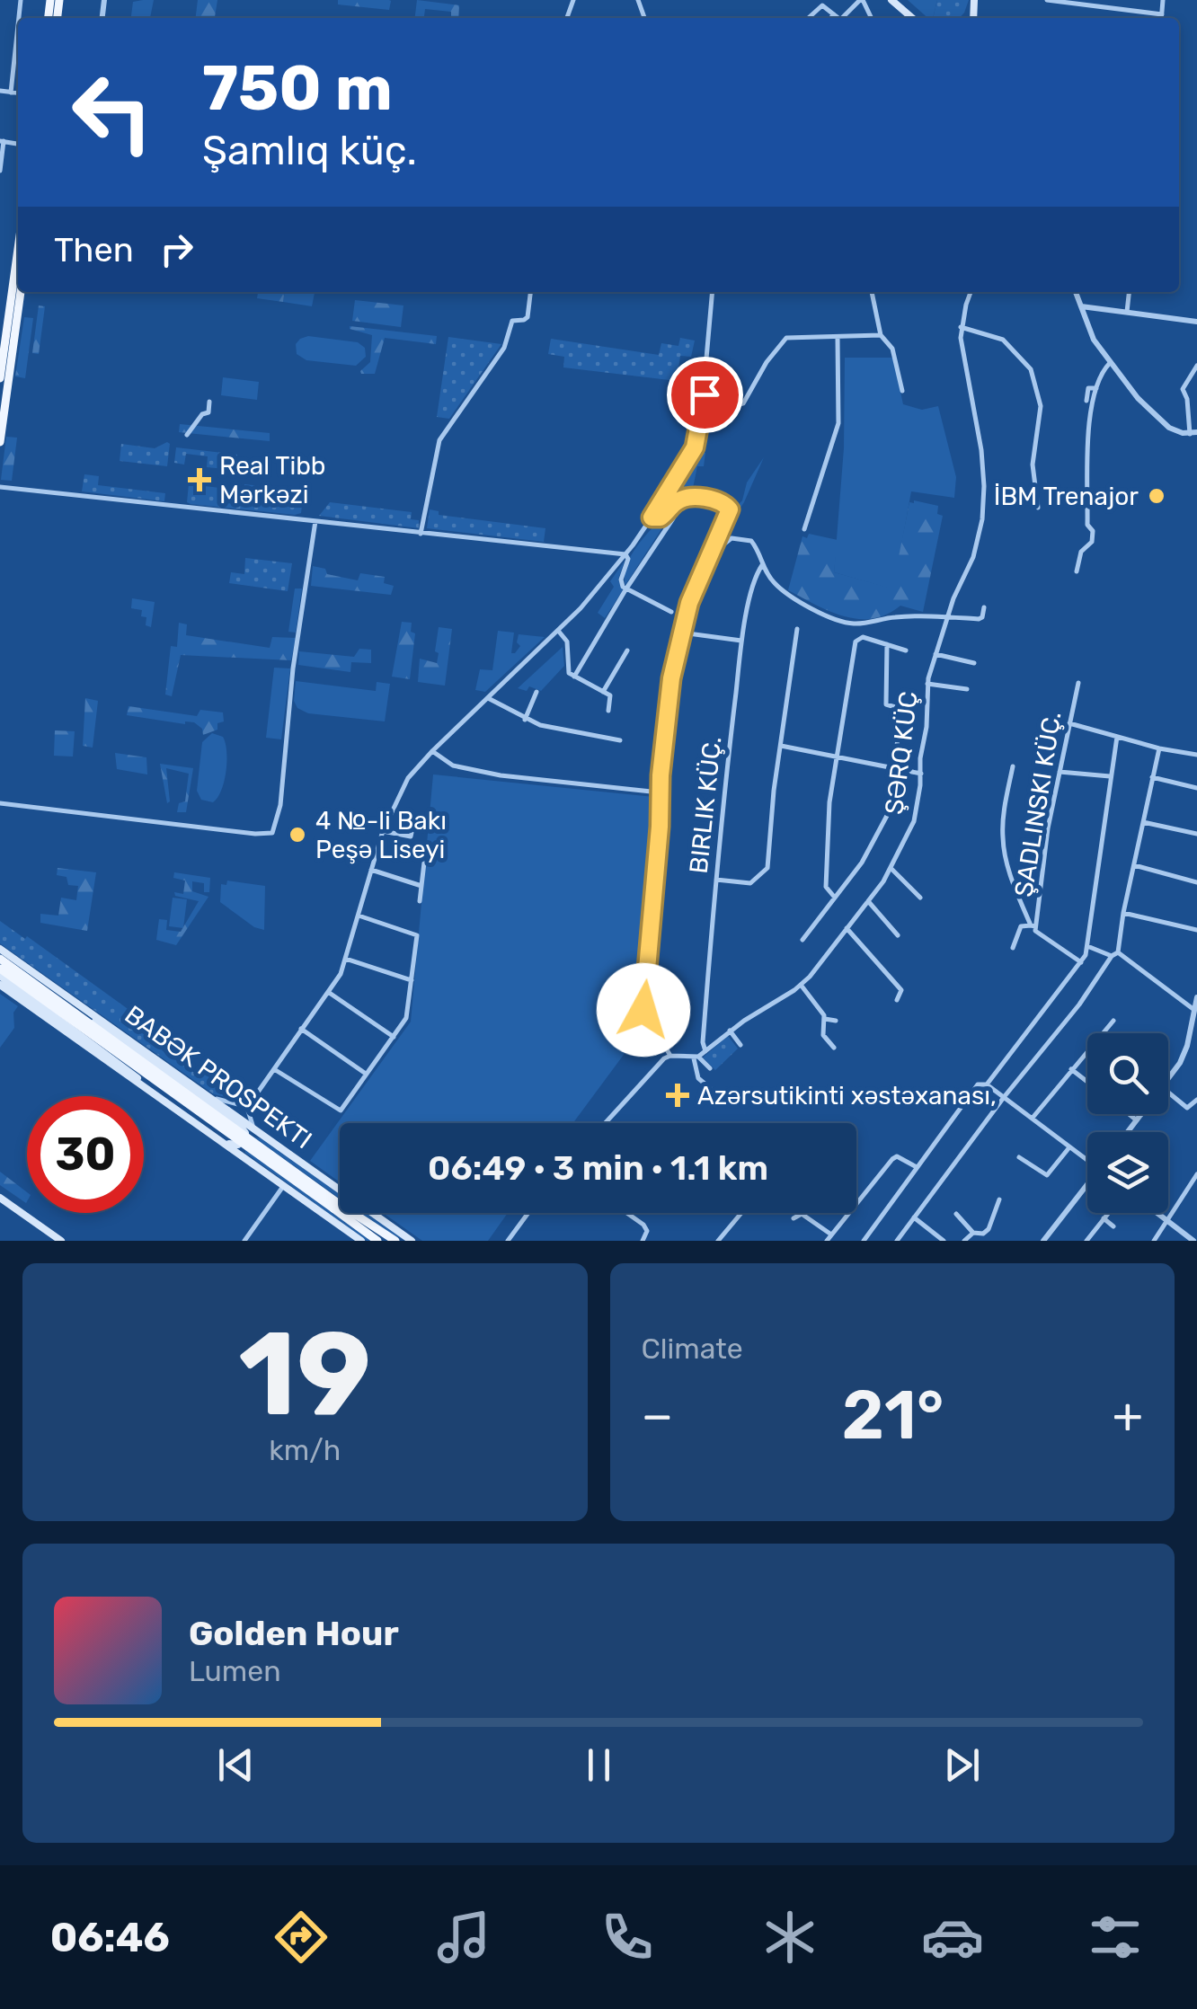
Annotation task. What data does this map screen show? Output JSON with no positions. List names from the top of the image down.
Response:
{
  "streets": {
    "main road": ["BABƏK PROSPEKTI"],
    "street": ["ŞƏRQ KÜÇ", "ŞADLINSKI KÜÇ.", "BIRLIK KÜÇ."]
  },
  "crossings": [
    ["ŞƏRQ KÜÇ", "BIRLIK KÜÇ."]
  ],
  "places": {
    "health": ["Real Tibb Mərkəzi", "Azərsutikinti xəstəxanası,"],
    "other": ["İBM Trenajor", "4 №-li Bakı Peşə Liseyi"]
  },
  "page": {
    "turn": ["750 m", "Şamlıq küç."],
    "then": "Then",
    "limit": "30",
    "trip": "06:49 · 3 min · 1.1 km",
    "tile": [
      ["19", "km/h"],
      "Climate"
    ],
    "heat": ["−", "21°", "+"],
    "song": ["Golden Hour", "Lumen"],
    "tabs": "06:46"
  }
}
